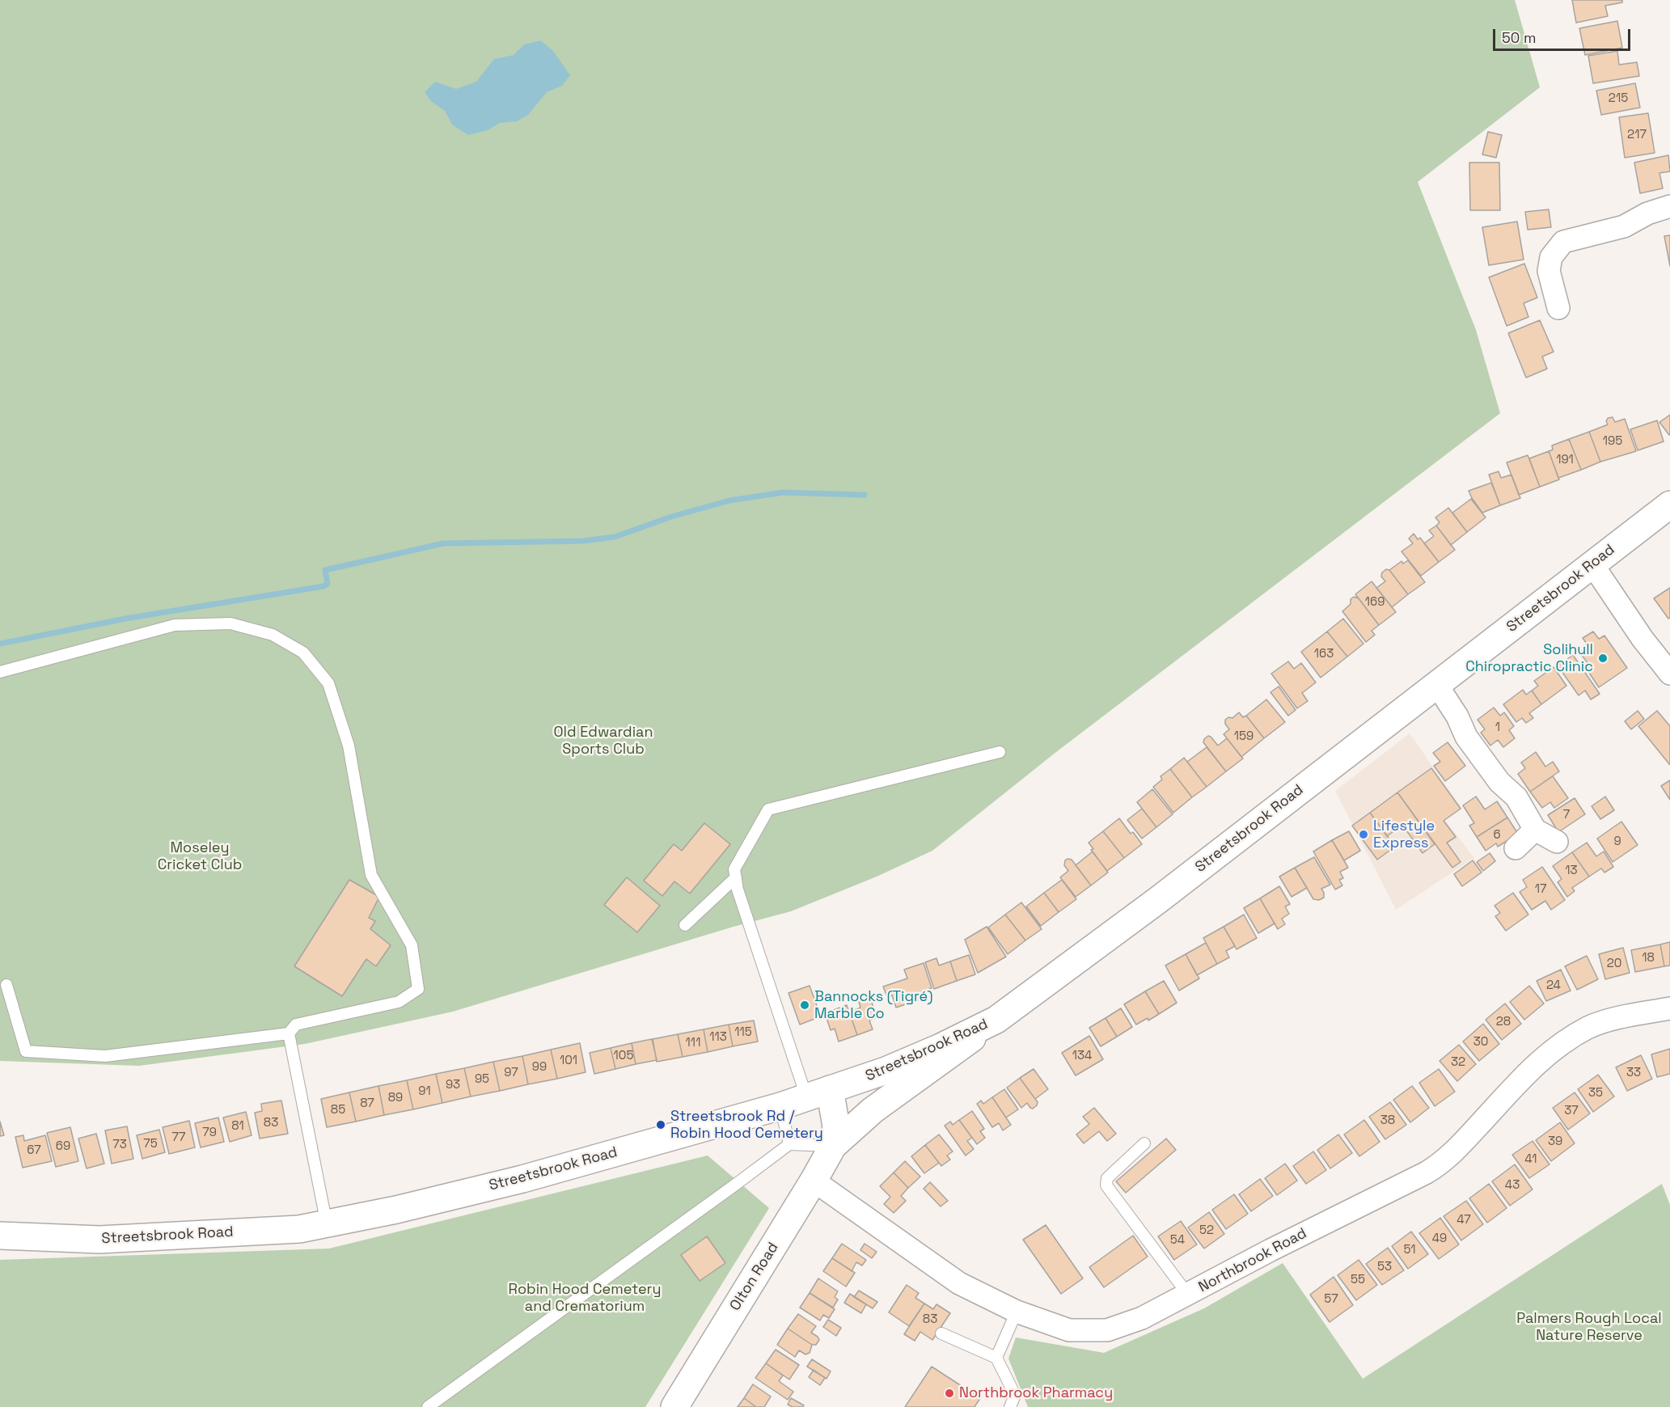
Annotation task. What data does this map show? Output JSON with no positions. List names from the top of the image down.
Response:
{
  "streets": {
    "main road": ["Streetsbrook Road", "Olton Road"],
    "street": ["Northbrook Road"]
  },
  "crossings": [
    ["Streetsbrook Road", "Olton Road"],
    ["Northbrook Road", "Olton Road"]
  ],
  "parks": [
    "Old Edwardian Sports Club",
    "Moseley Cricket Club",
    "Robin Hood Cemetery and Crematorium",
    "Palmers Rough Local Nature Reserve"
  ],
  "places": [
    "Solihull Chiropractic Clinic",
    "Lifestyle Express",
    "Bannocks (Tigré) Marble Co",
    "Streetsbrook Rd / Robin Hood Cemetery",
    "Northbrook Pharmacy"
  ],
  "house_numbers": [
    "215",
    "217",
    "195",
    "191",
    "169",
    "163",
    "1",
    "159",
    "7",
    "6",
    "9",
    "13",
    "17",
    "18",
    "20",
    "24",
    "28",
    "115",
    "113",
    "30",
    "111",
    "105",
    "134",
    "101",
    "32",
    "99",
    "97",
    "33",
    "95",
    "93",
    "91",
    "35",
    "89",
    "87",
    "85",
    "37",
    "38",
    "83",
    "81",
    "79",
    "77",
    "39",
    "75",
    "73",
    "69",
    "67",
    "41",
    "43",
    "47",
    "52",
    "49",
    "54",
    "51",
    "53",
    "55",
    "57",
    "83"
  ],
  "scale_bar": "50 m"
}
